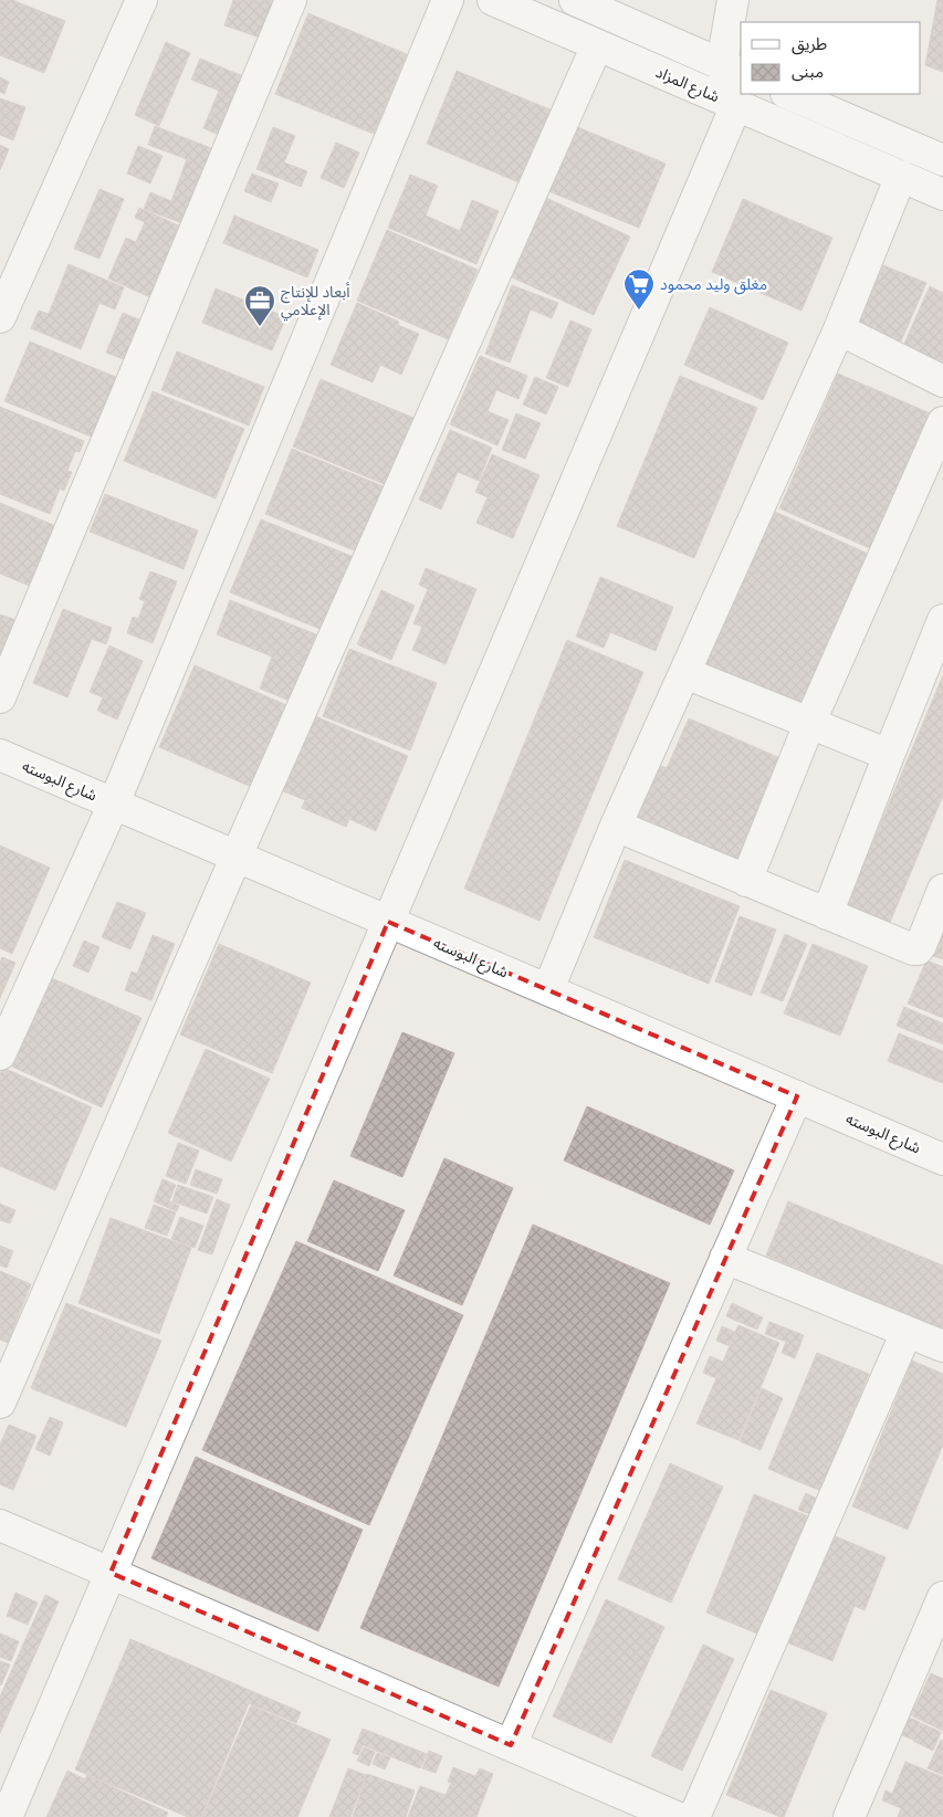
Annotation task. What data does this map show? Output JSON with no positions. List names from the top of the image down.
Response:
{
  "streets": {
    "street": ["شارع المزاد", "شارع البوسته"]
  },
  "places": {
    "supermarket": ["مغلق وليد محمود"],
    "office": ["أبعاد للإنتاج الإعلامي"]
  },
  "legend": ["طريق", "مبنى"]
}
